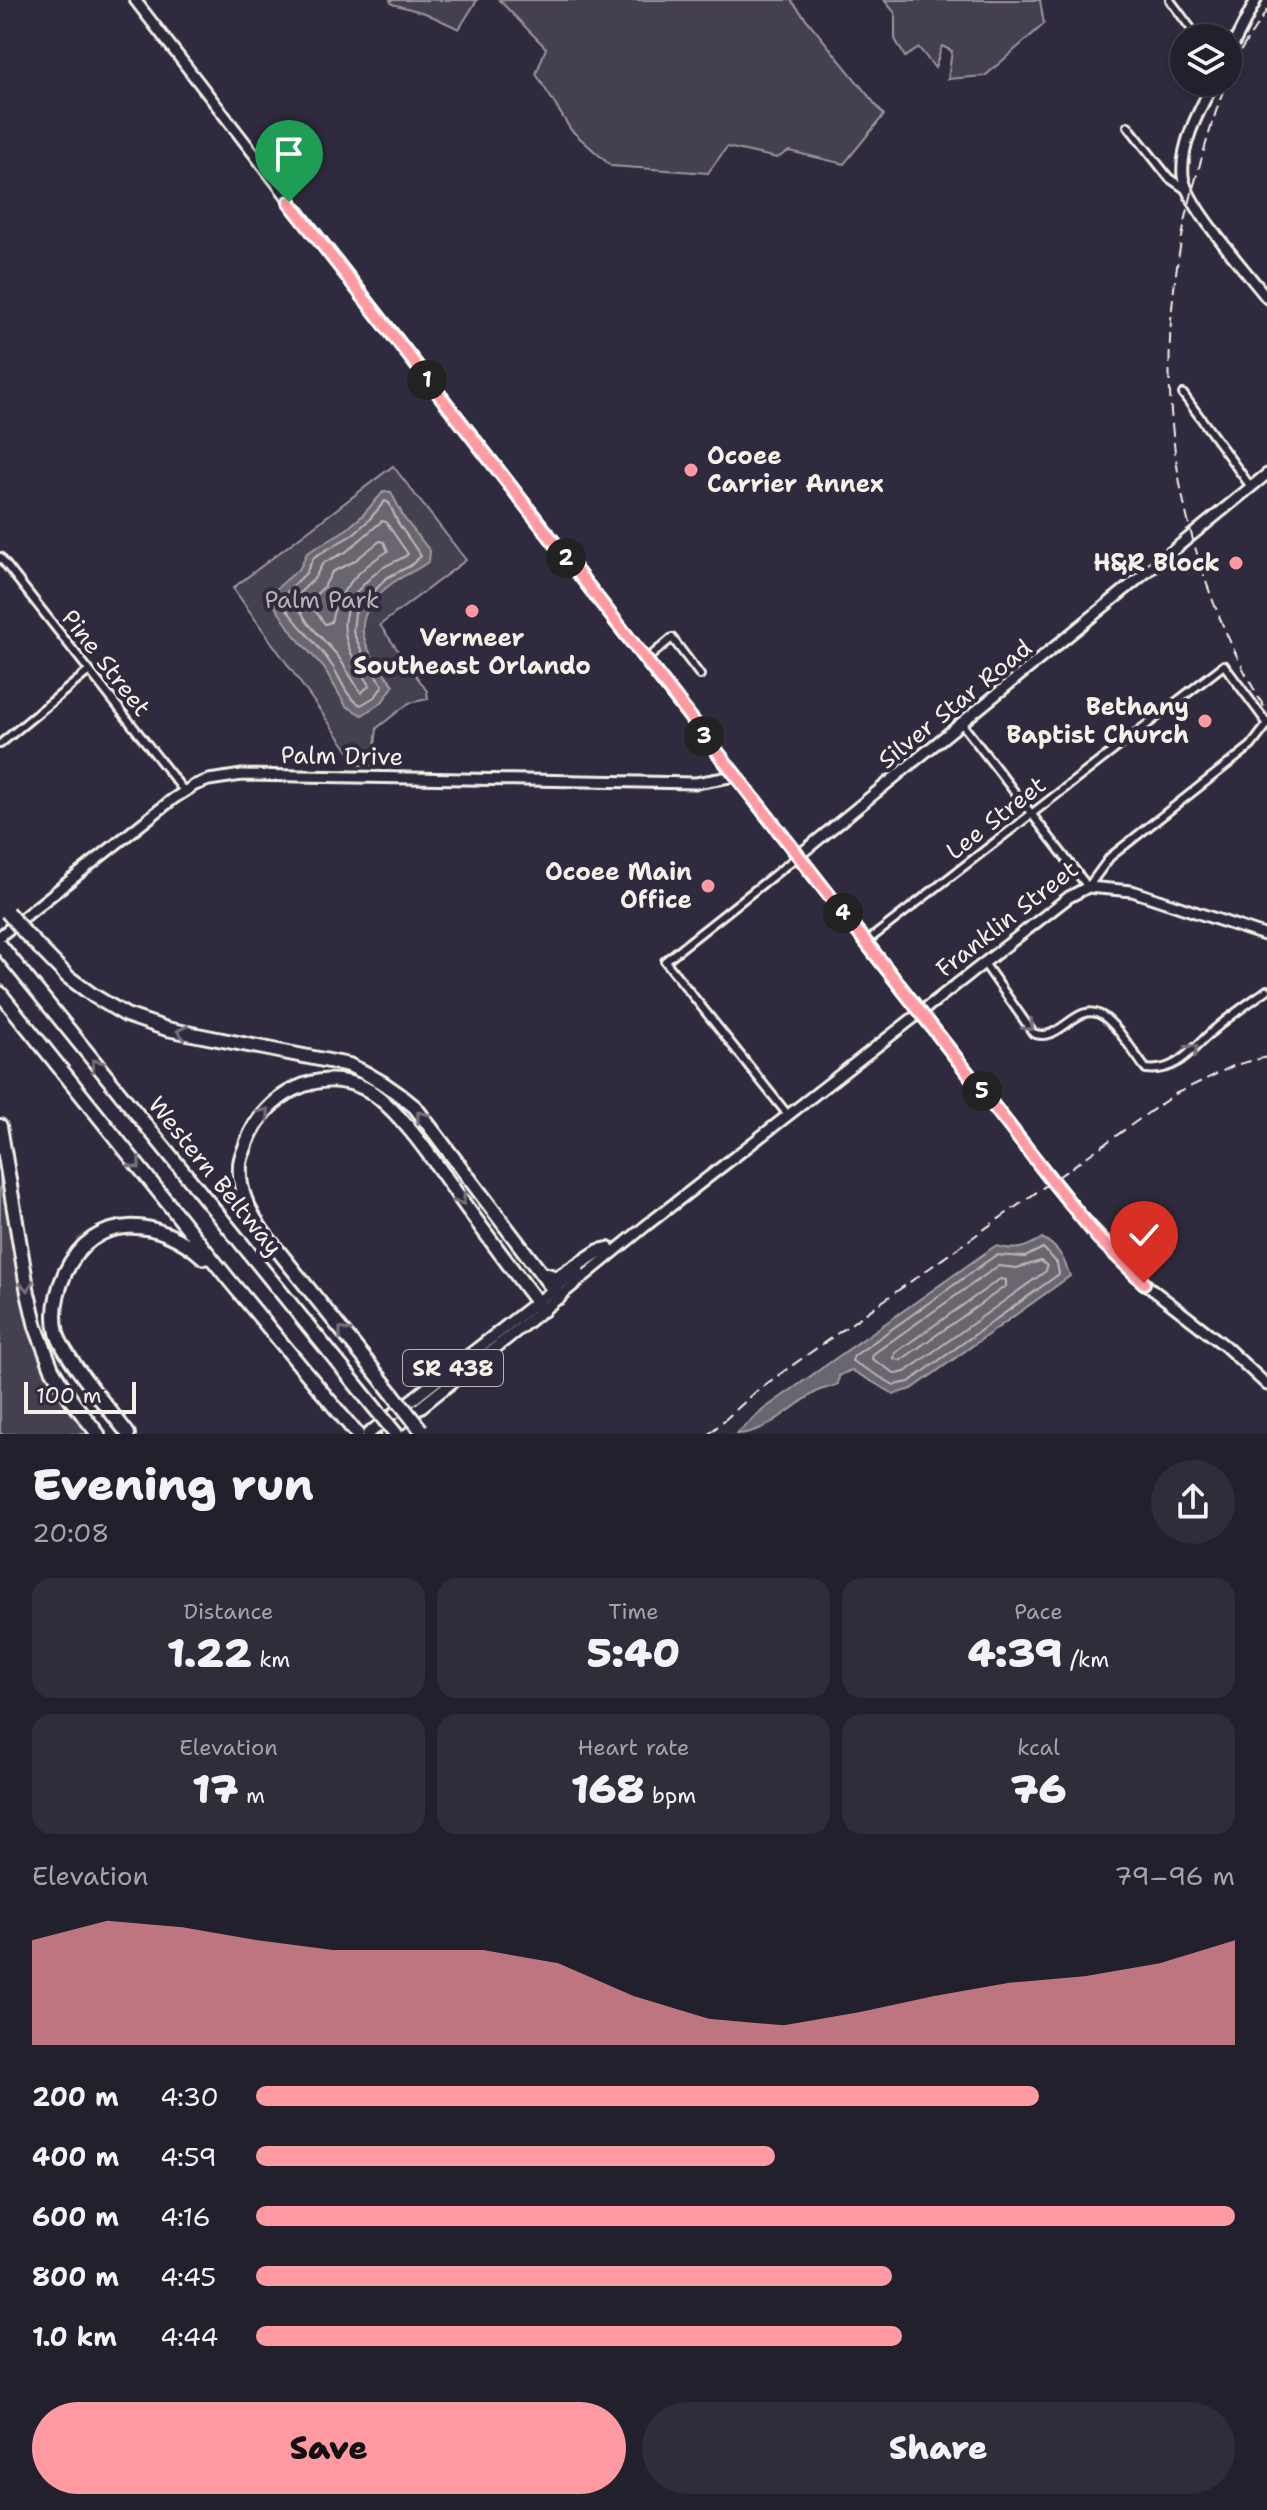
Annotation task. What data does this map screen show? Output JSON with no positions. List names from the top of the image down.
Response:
{
  "streets": {
    "highway": ["Western Beltway"],
    "main road": [
      "Silver Star Road",
      "Palm Drive",
      "Franklin Street",
      "SR 438"
    ],
    "street": ["Pine Street", "Lee Street"]
  },
  "crossings": [
    ["Pine Street", "Palm Drive"],
    ["Silver Star Road", "Franklin Street"],
    ["Palm Drive", "Western Beltway"],
    ["Lee Street", "Franklin Street"]
  ],
  "parks": ["Palm Park"],
  "places": [
    "Ocoee Carrier Annex",
    "H&R Block",
    "Vermeer Southeast Orlando",
    "Bethany Baptist Church",
    "Ocoee Main Office"
  ],
  "scale_bar": "100 m",
  "page": {
    "pins": [
      "1",
      "2",
      "3",
      "4",
      "5"
    ],
    "scale": "100 m",
    "heading": ["Evening run", "20:08"],
    "stats": [
      ["Distance", "1.22 km"],
      ["Time", "5:40"],
      ["Pace", "4:39 /km"],
      ["Elevation", "17 m"],
      ["Heart rate", "168 bpm"],
      ["kcal", "76"]
    ],
    "chart": ["Elevation", "79–96 m"],
    "list": [
      {
        "name": "200 m",
        "note": "4:30"
      },
      {
        "name": "400 m",
        "note": "4:59"
      },
      {
        "name": "600 m",
        "note": "4:16"
      },
      {
        "name": "800 m",
        "note": "4:45"
      },
      {
        "name": "1.0 km",
        "note": "4:44"
      }
    ],
    "buttons": ["Save", "Share"]
  }
}
